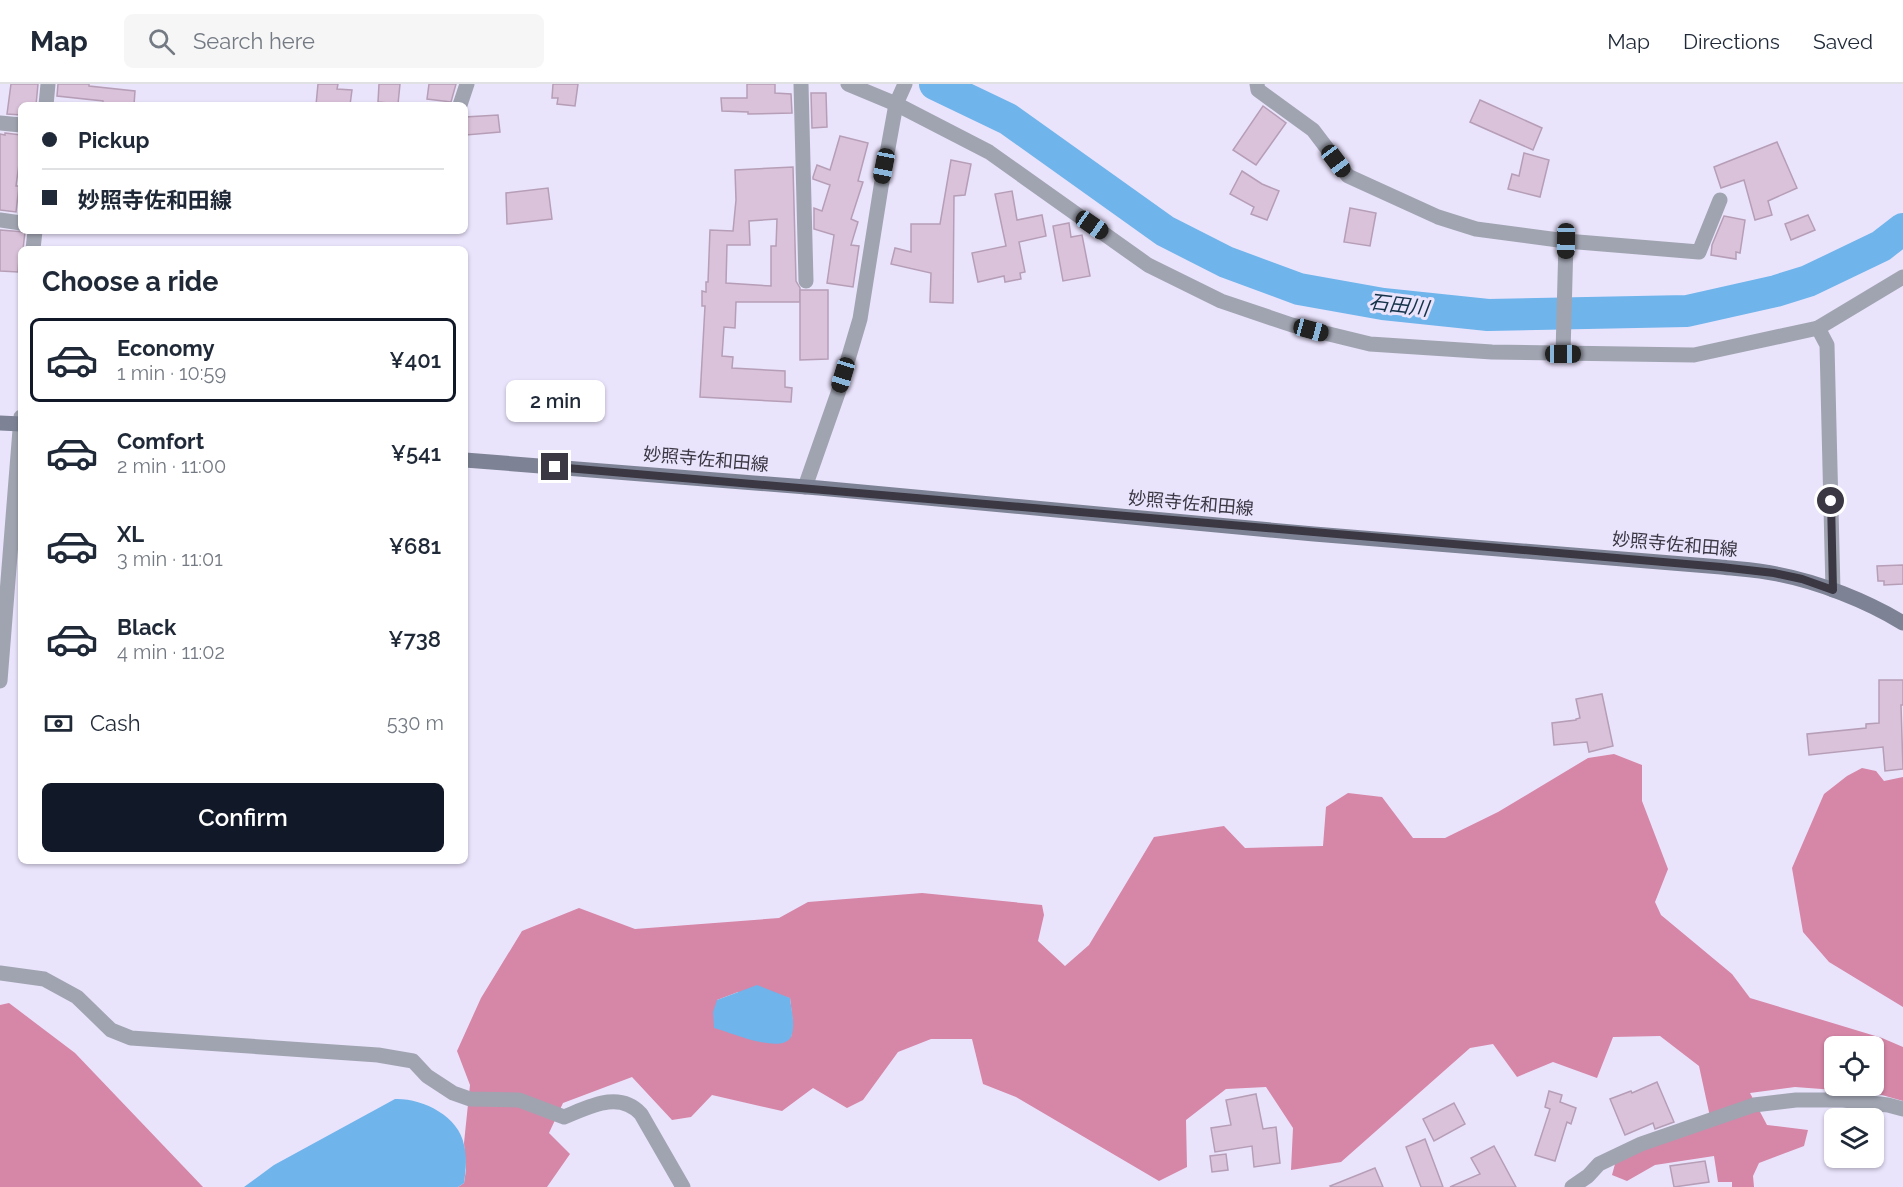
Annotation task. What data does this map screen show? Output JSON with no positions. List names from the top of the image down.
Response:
{
  "streets": {
    "main road": ["妙照寺佐和田線"]
  },
  "water": ["石田川"],
  "page": {
    "header": "Map",
    "search": "Search here",
    "nav": ["Map", "Directions", "Saved"],
    "banner": ["Pickup", "妙照寺佐和田線"],
    "heading": "Choose a ride",
    "list": [
      {
        "name": "Economy",
        "note": "1 min · 10:59",
        "value": "¥401"
      },
      {
        "name": "Comfort",
        "note": "2 min · 11:00",
        "value": "¥541"
      },
      {
        "name": "XL",
        "note": "3 min · 11:01",
        "value": "¥681"
      },
      {
        "name": "Black",
        "note": "4 min · 11:02",
        "value": "¥738"
      }
    ],
    "bubble": "2 min",
    "pay": ["Cash", "530 m"],
    "buttons": "Confirm"
  }
}
